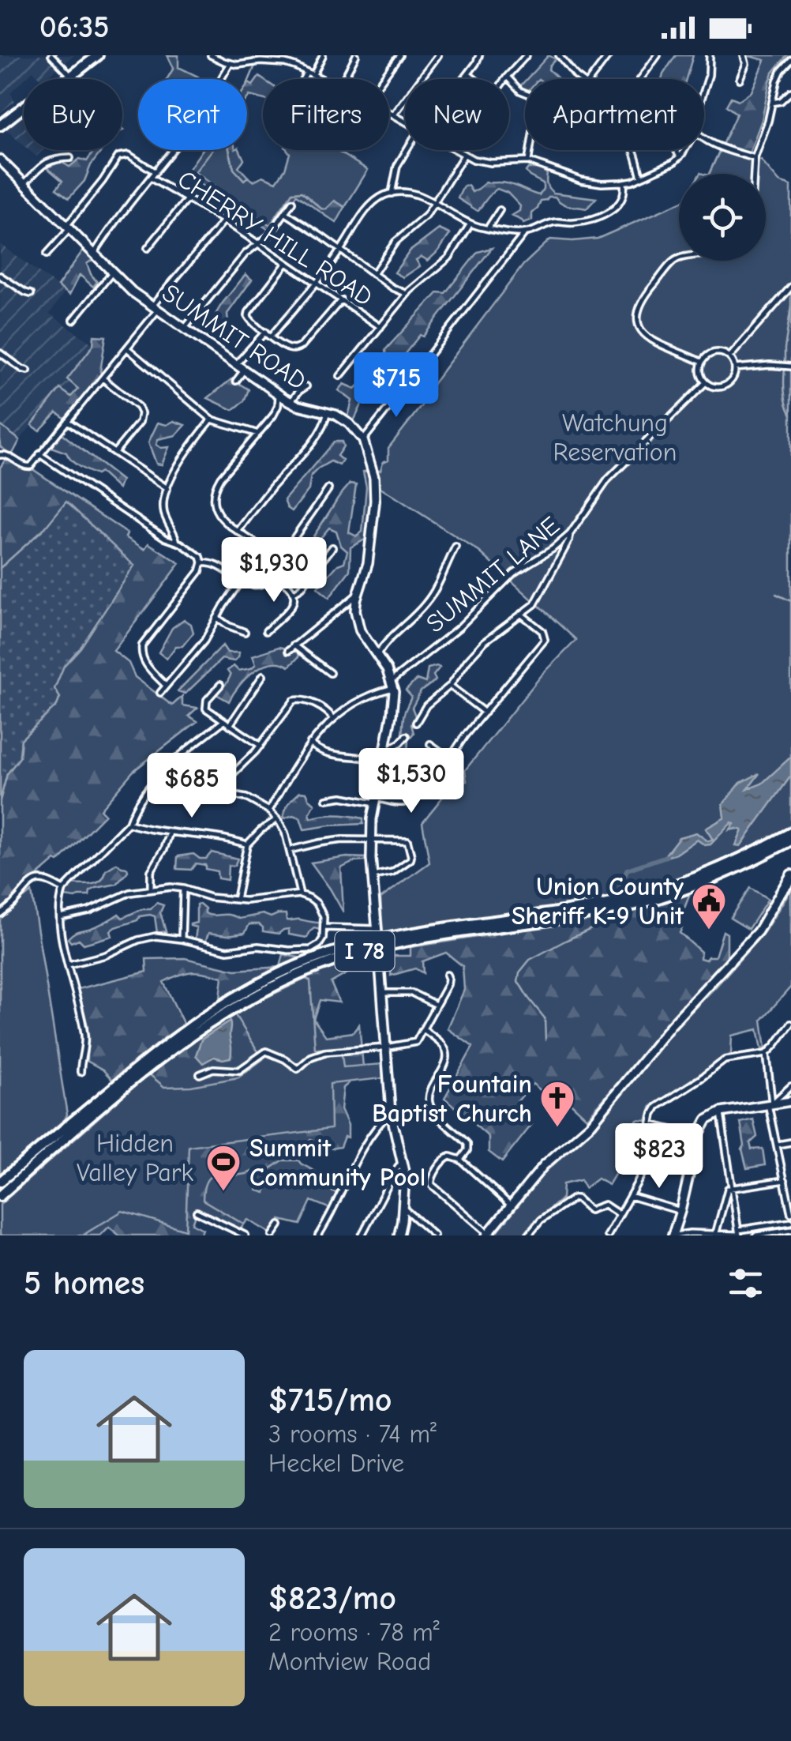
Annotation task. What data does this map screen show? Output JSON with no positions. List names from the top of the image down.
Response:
{
  "streets": {
    "highway": ["I 78"],
    "main road": ["SUMMIT ROAD"],
    "street": ["CHERRY HILL ROAD", "SUMMIT LANE"]
  },
  "parks": ["Watchung Reservation", "Hidden Valley Park"],
  "places": {
    "public building": ["Union County Sheriff K-9 Unit"],
    "church": ["Fountain Baptist Church"],
    "sports": ["Summit Community Pool"]
  },
  "page": {
    "status": "06:35",
    "chip": [
      "Buy",
      "Rent",
      "Filters",
      "New",
      "Apartment"
    ],
    "price": [
      "$715",
      "$1,930",
      "$1,530",
      "$685",
      "$823"
    ],
    "heading": "5 homes",
    "list": [
      {
        "name": "$715/mo",
        "note": "3 rooms · 74 m² · Heckel Drive"
      },
      {
        "name": "$823/mo",
        "note": "2 rooms · 78 m² · Montview Road"
      }
    ]
  }
}
